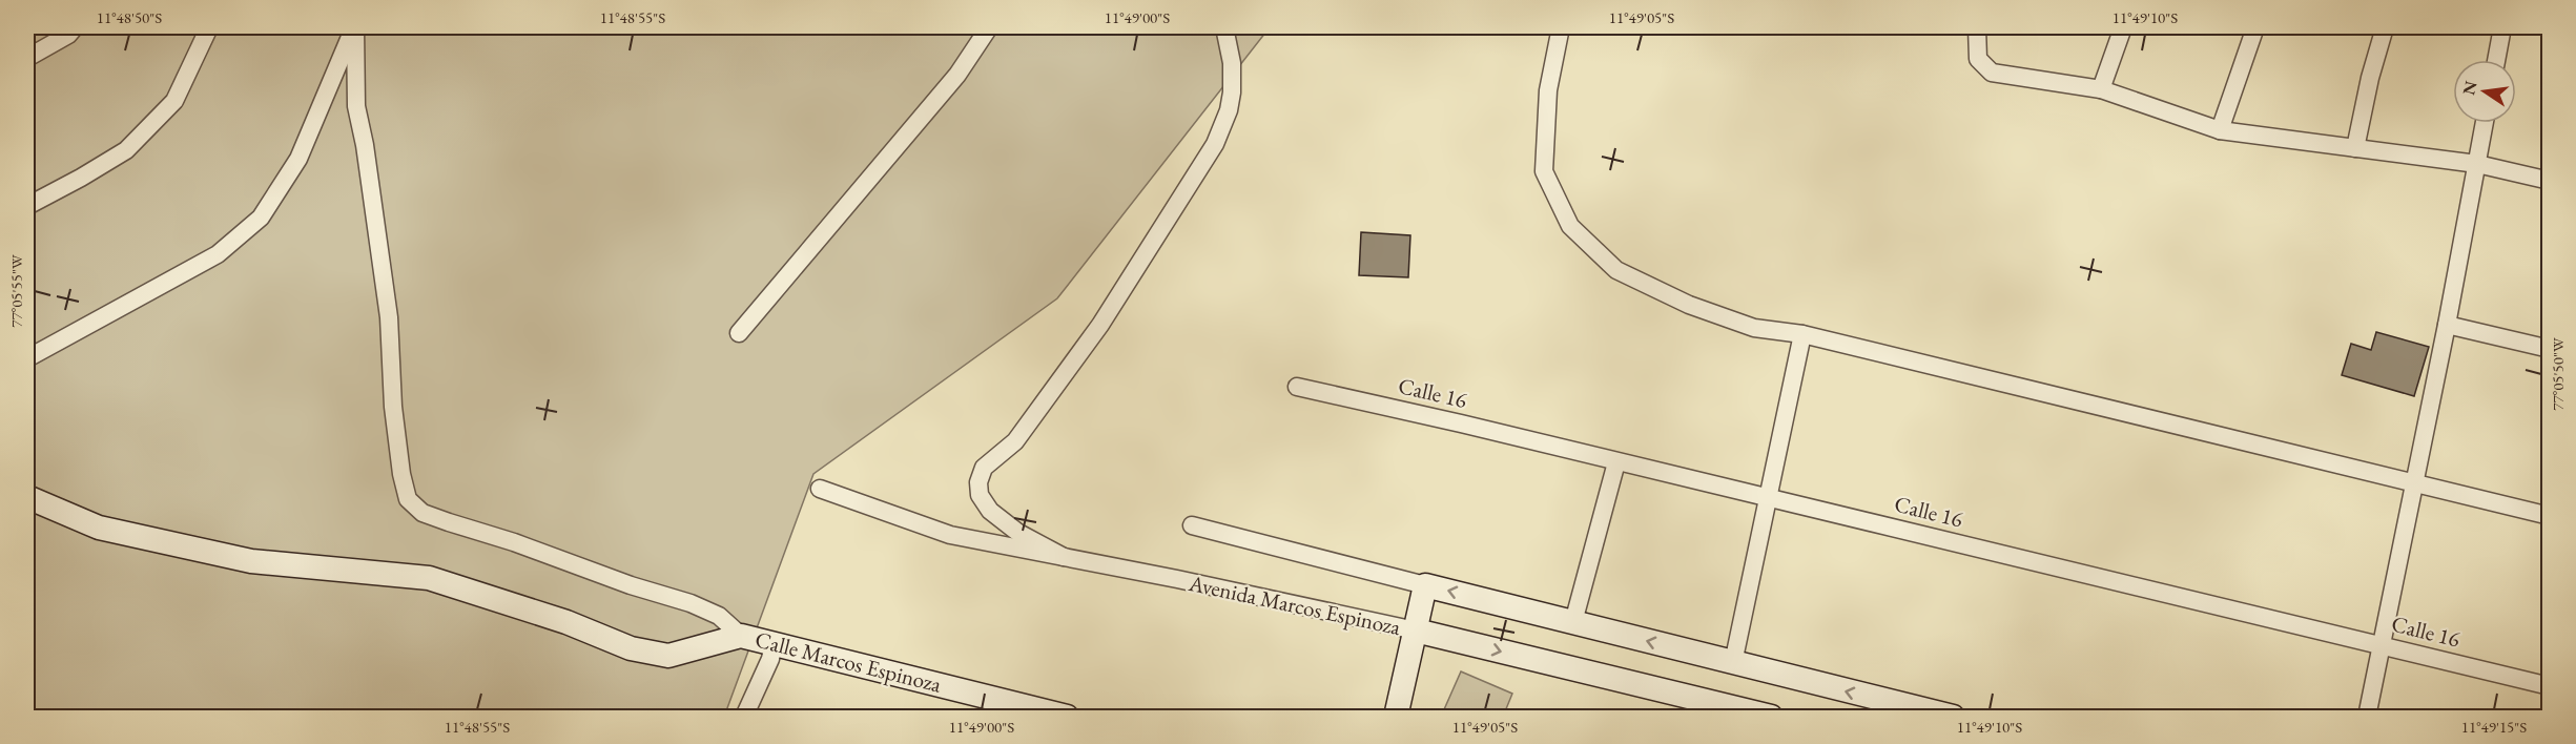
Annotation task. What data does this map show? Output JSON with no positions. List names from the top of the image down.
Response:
{
  "streets": {
    "street": ["Calle 16", "Avenida Marcos Espinoza", "Calle Marcos Espinoza"]
  },
  "north": "left",
  "coordinates": [
    "11°48'50\"S",
    "11°48'55\"S",
    "11°49'00\"S",
    "11°49'05\"S",
    "11°49'10\"S",
    "77°05'55\"W",
    "77°05'50\"W",
    "11°49'15\"S"
  ]
}
